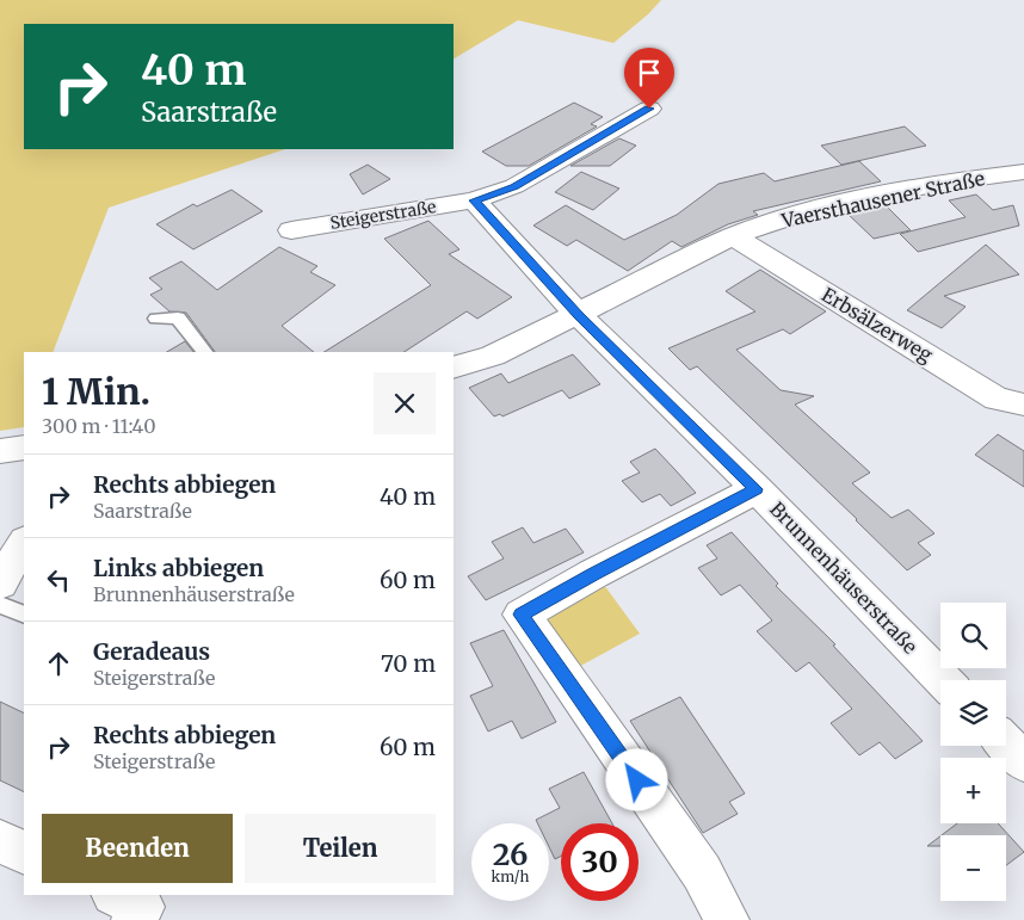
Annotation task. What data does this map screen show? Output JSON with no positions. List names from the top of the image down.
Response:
{
  "streets": {
    "street": [
      "Vaersthausener Straße",
      "Steigerstraße",
      "Erbsälzerweg",
      "Brunnenhäuserstraße"
    ]
  },
  "crossings": [
    ["Vaersthausener Straße", "Erbsälzerweg"],
    ["Vaersthausener Straße", "Brunnenhäuserstraße"]
  ],
  "page": {
    "turn": ["40 m", "Saarstraße"],
    "heading": ["1 Min.", "300 m · 11:40"],
    "list": [
      {
        "name": "Rechts abbiegen",
        "note": "Saarstraße",
        "value": "40 m"
      },
      {
        "name": "Links abbiegen",
        "note": "Brunnenhäuserstraße",
        "value": "60 m"
      },
      {
        "name": "Geradeaus",
        "note": "Steigerstraße",
        "value": "70 m"
      },
      {
        "name": "Rechts abbiegen",
        "note": "Steigerstraße",
        "value": "60 m"
      }
    ],
    "map_buttons": ["+", "−"],
    "buttons": ["Beenden", "Teilen"],
    "speed": "26 km/h",
    "limit": "30"
  }
}
